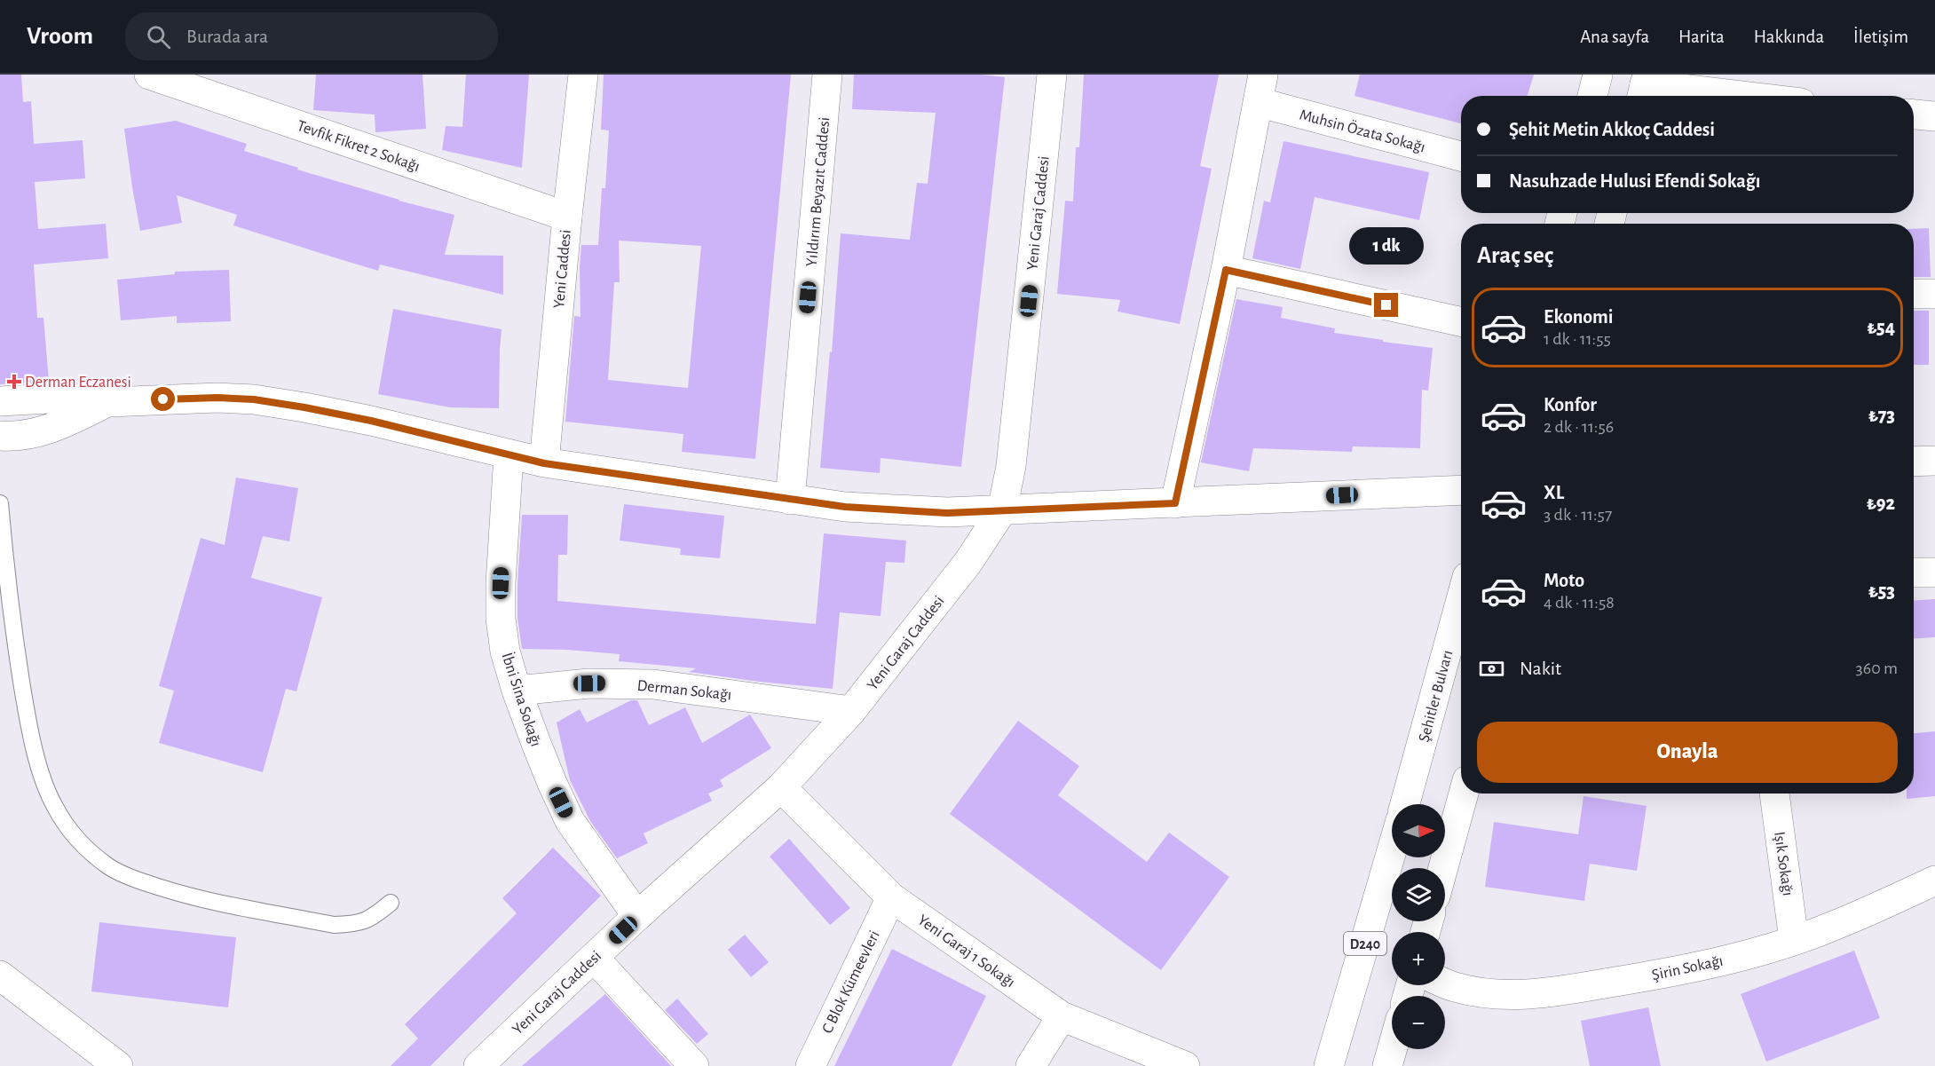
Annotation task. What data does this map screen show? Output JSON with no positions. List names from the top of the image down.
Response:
{
  "streets": {
    "street": [
      "Muhsin Özata Sokağı",
      "Tevfik Fikret 2 Sokağı",
      "Yıldırım Beyazıt Caddesi",
      "Yeni Garaj Caddesi",
      "Yeni Caddesi",
      "Derman Sokağı",
      "Şehitler Bulvarı",
      "İbni Sina Sokağı",
      "Işık Sokağı",
      "D240",
      "Yeni Garaj 1 Sokağı",
      "Şirin Sokağı",
      "C Blok Kümeevleri"
    ]
  },
  "crossings": [
    ["Tevfik Fikret 2 Sokağı", "Yeni Caddesi"],
    ["Yeni Garaj Caddesi", "Derman Sokağı"],
    ["Yeni Garaj Caddesi", "İbni Sina Sokağı"],
    ["Yeni Garaj Caddesi", "Yeni Garaj 1 Sokağı"],
    ["Derman Sokağı", "İbni Sina Sokağı"],
    ["Işık Sokağı", "Şirin Sokağı"],
    ["Yeni Garaj 1 Sokağı", "C Blok Kümeevleri"]
  ],
  "places": {
    "health": ["Derman Eczanesi"]
  },
  "north": "right",
  "page": {
    "header": "Vroom",
    "search": "Burada ara",
    "nav": [
      "Ana sayfa",
      "Harita",
      "Hakkında",
      "İletişim"
    ],
    "banner": ["Şehit Metin Akkoç Caddesi", "Nasuhzade Hulusi Efendi Sokağı"],
    "heading": "Araç seç",
    "bubble": "1 dk",
    "list": [
      {
        "name": "Ekonomi",
        "note": "1 dk · 11:55",
        "value": "₺54"
      },
      {
        "name": "Konfor",
        "note": "2 dk · 11:56",
        "value": "₺73"
      },
      {
        "name": "XL",
        "note": "3 dk · 11:57",
        "value": "₺92"
      },
      {
        "name": "Moto",
        "note": "4 dk · 11:58",
        "value": "₺53"
      }
    ],
    "pay": ["Nakit", "360 m"],
    "buttons": "Onayla",
    "map_buttons": ["+", "−"]
  }
}
